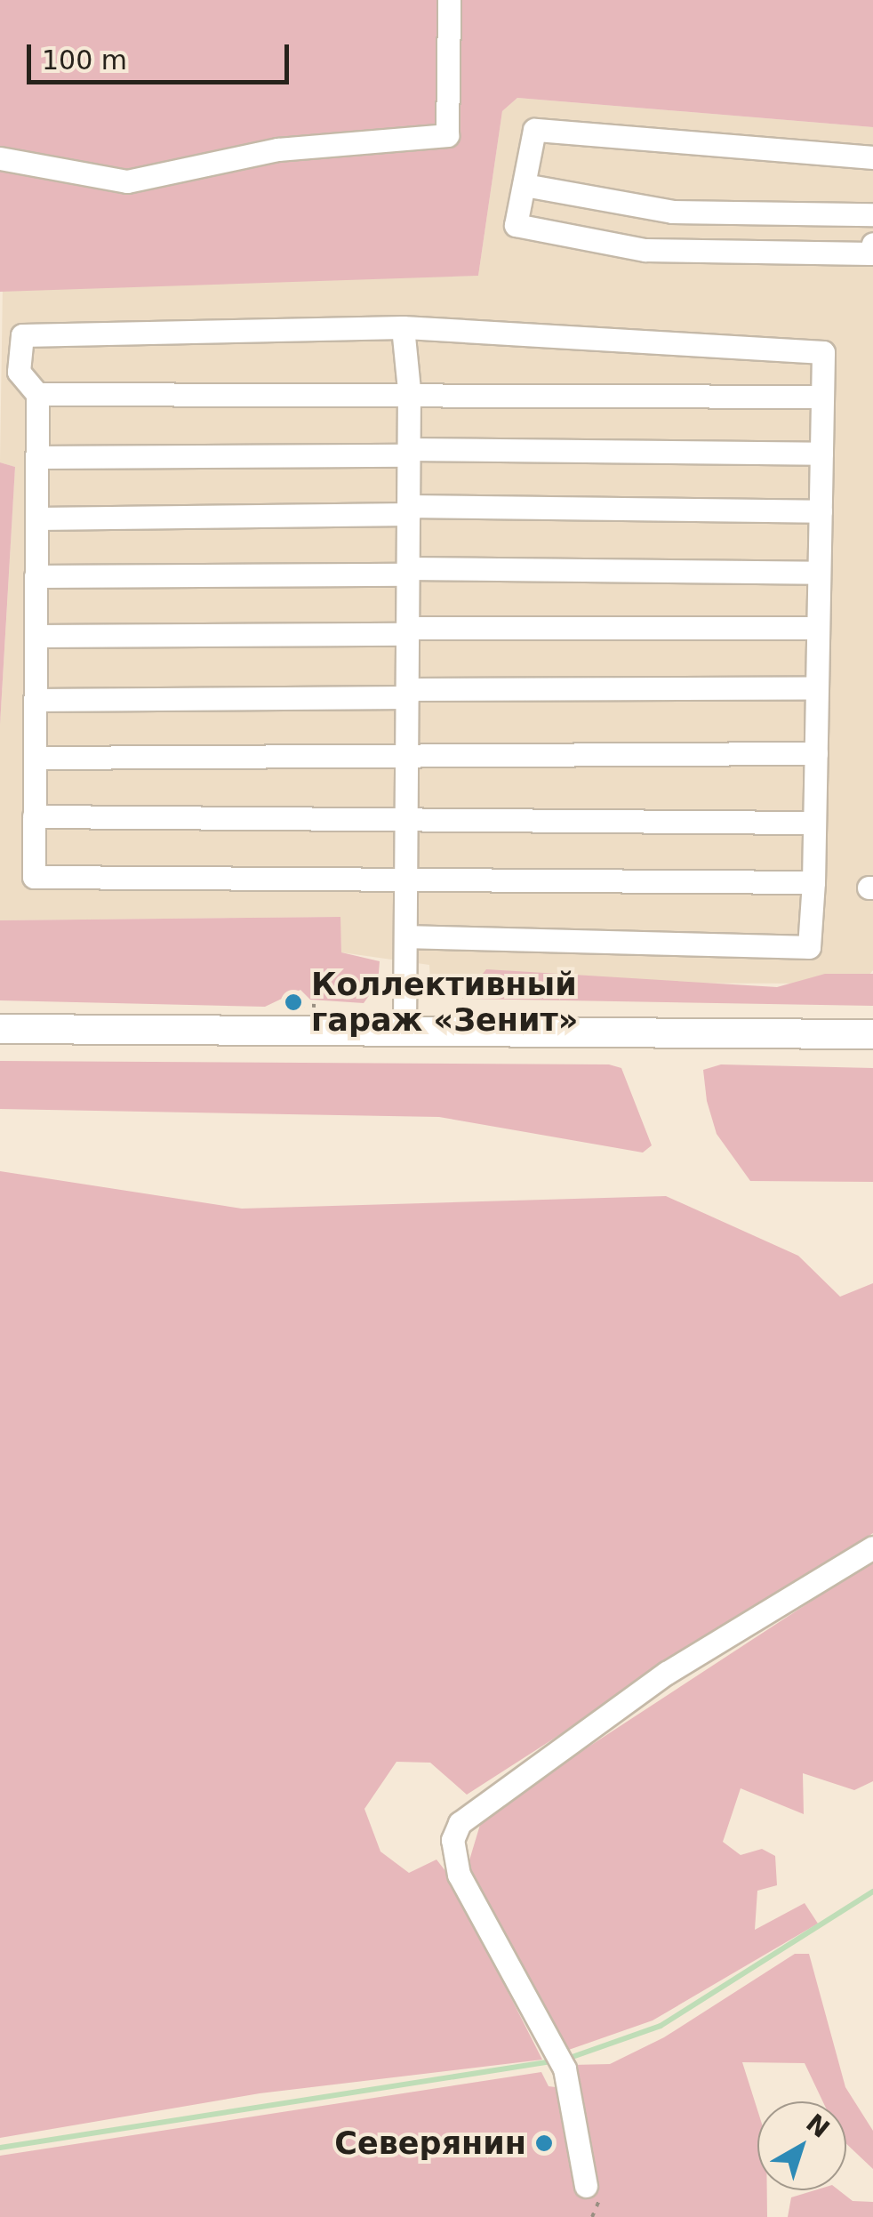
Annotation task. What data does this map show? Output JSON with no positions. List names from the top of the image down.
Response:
{
  "places": ["Коллективный гараж «Зенит»", "Северянин"],
  "scale_bar": "100 m",
  "north": "top right"
}
